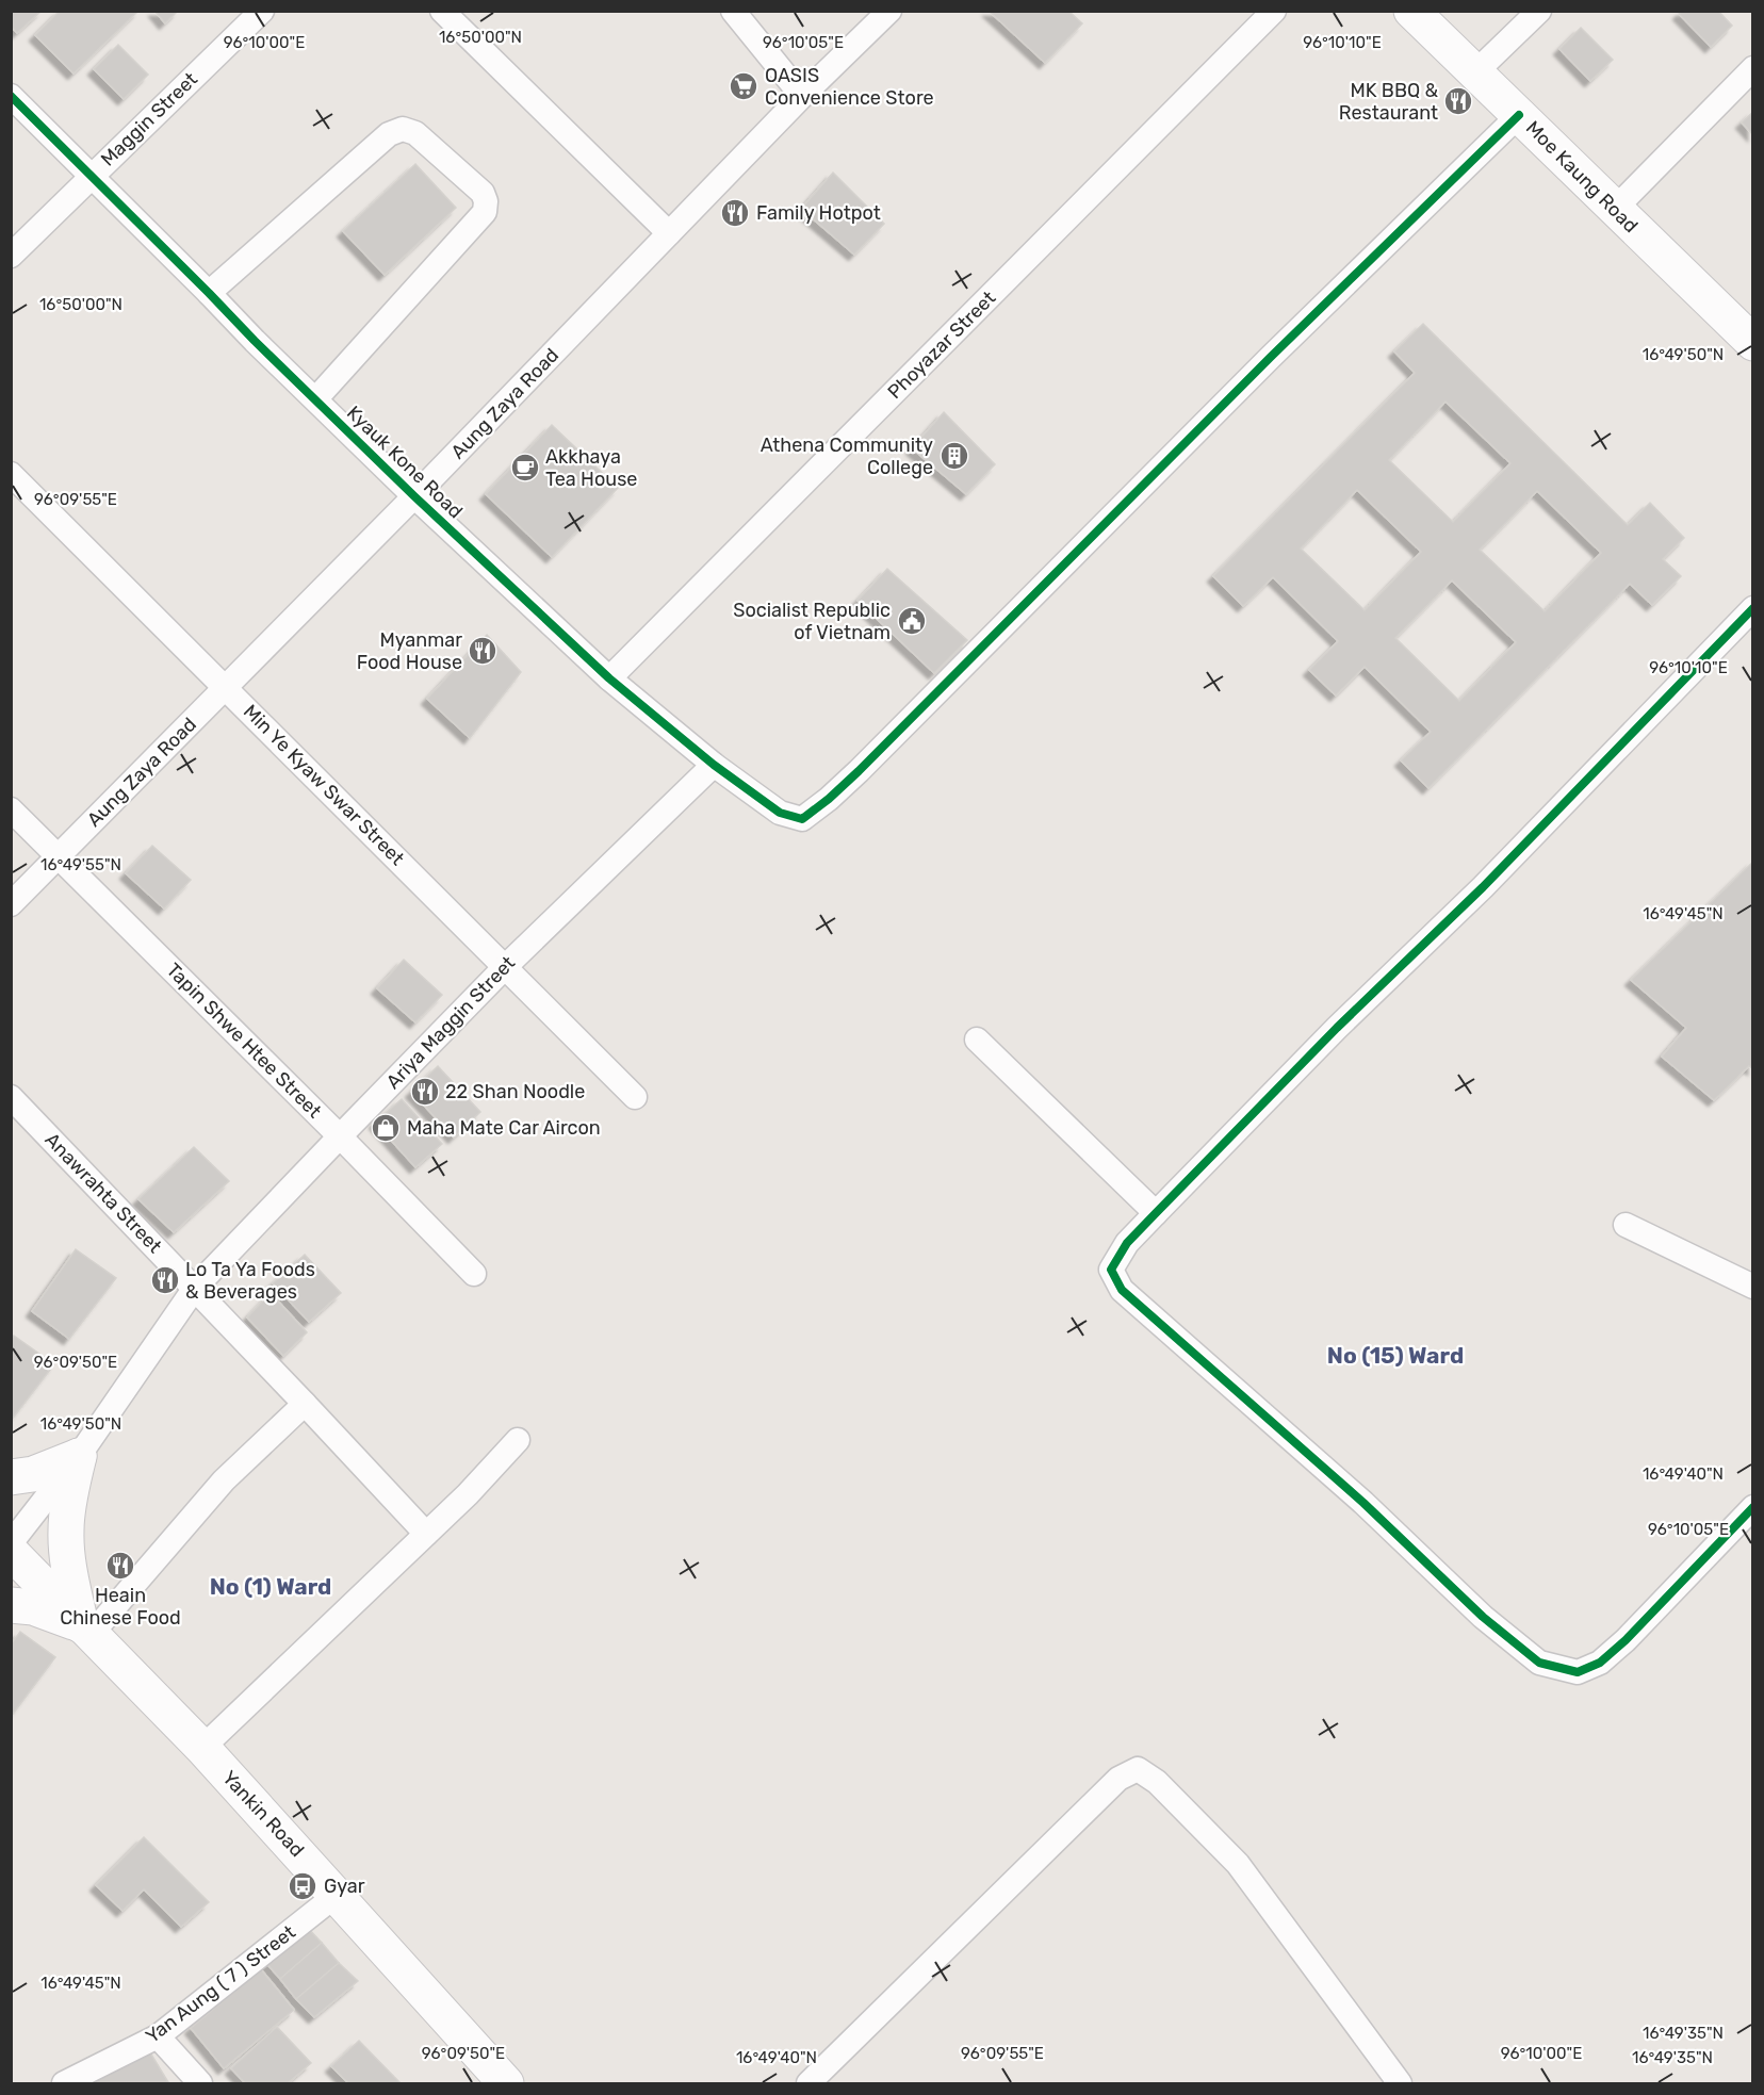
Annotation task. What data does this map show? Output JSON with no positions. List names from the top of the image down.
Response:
{
  "streets": {
    "main road": ["Moe Kaung Road", "Yankin Road"],
    "street": [
      "Maggin Street",
      "Phoyazar Street",
      "Aung Zaya Road",
      "Kyauk Kone Road",
      "Min Ye Kyaw Swar Street",
      "Ariya Maggin Street",
      "Tapin Shwe Htee Street",
      "Anawrahta Street",
      "Yan Aung ( 7 ) Street"
    ]
  },
  "crossings": [
    ["Maggin Street", "Kyauk Kone Road"],
    ["Moe Kaung Road", "Kyauk Kone Road"],
    ["Phoyazar Street", "Kyauk Kone Road"],
    ["Aung Zaya Road", "Kyauk Kone Road"],
    ["Aung Zaya Road", "Min Ye Kyaw Swar Street"],
    ["Aung Zaya Road", "Tapin Shwe Htee Street"],
    ["Kyauk Kone Road", "Ariya Maggin Street"],
    ["Min Ye Kyaw Swar Street", "Ariya Maggin Street"],
    ["Ariya Maggin Street", "Tapin Shwe Htee Street"],
    ["Ariya Maggin Street", "Anawrahta Street"],
    ["Yankin Road", "Yan Aung ( 7 ) Street"]
  ],
  "districts": ["No (15) Ward", "No (1) Ward"],
  "places": {
    "supermarket": ["OASIS Convenience Store"],
    "restaurant": [
      "MK BBQ & Restaurant",
      "Family Hotpot",
      "Myanmar Food House",
      "22 Shan Noodle",
      "Lo Ta Ya Foods & Beverages",
      "Heain Chinese Food"
    ],
    "building": ["Athena Community College"],
    "cafe": ["Akkhaya Tea House"],
    "public building": ["Socialist Republic of Vietnam"],
    "shop": ["Maha Mate Car Aircon"],
    "bus stop": ["Gyar"]
  },
  "coordinates": [
    "16°50'00\"N",
    "96°10'00\"E",
    "96°10'05\"E",
    "96°10'10\"E",
    "16°49'50\"N",
    "96°09'55\"E",
    "16°49'55\"N",
    "16°49'45\"N",
    "96°09'50\"E",
    "16°49'40\"N",
    "16°49'35\"N"
  ]
}
